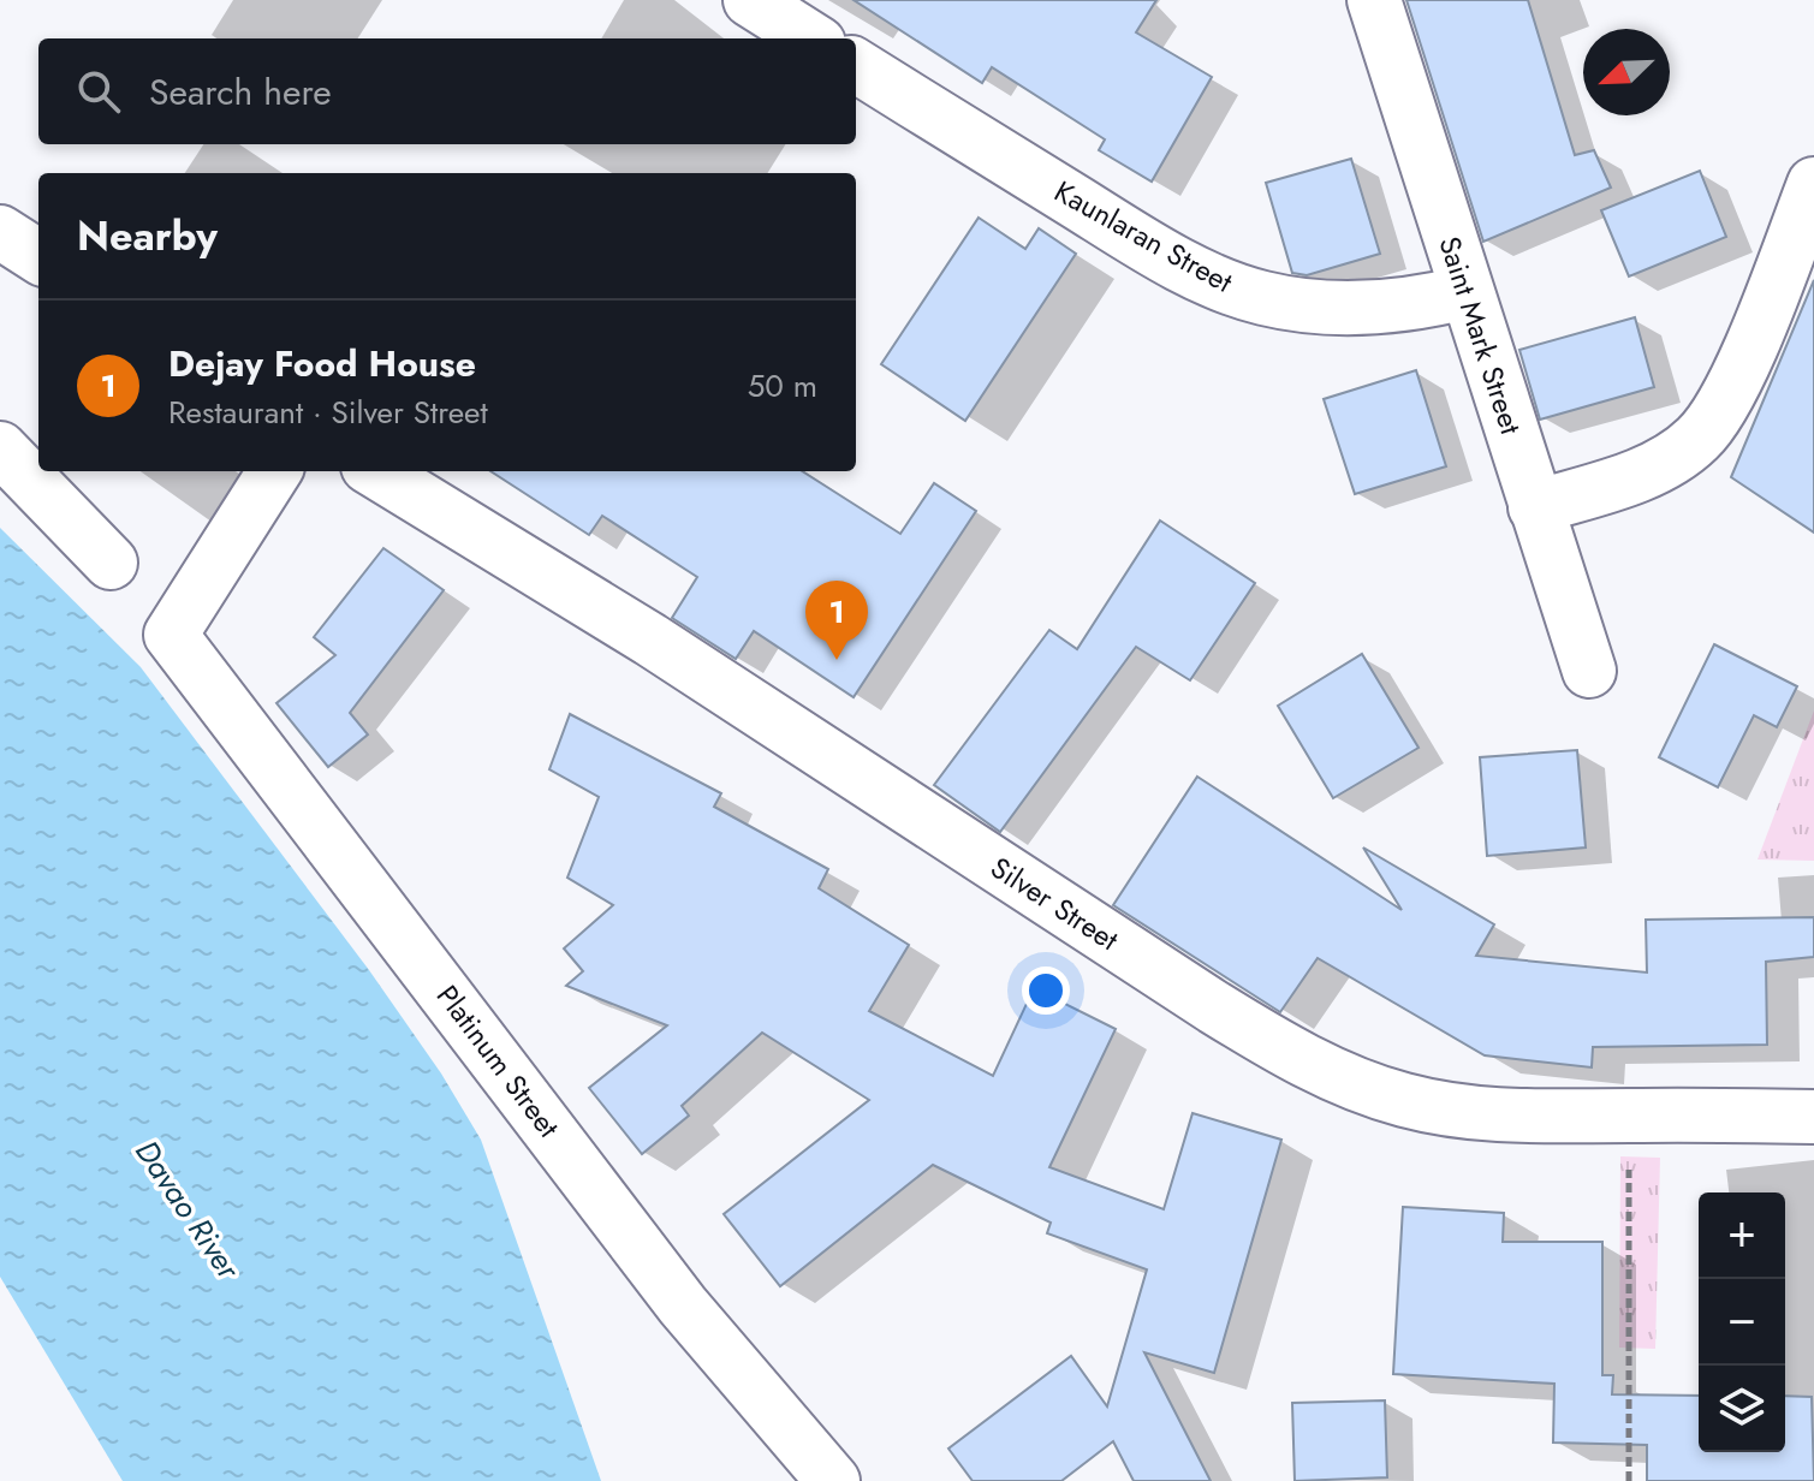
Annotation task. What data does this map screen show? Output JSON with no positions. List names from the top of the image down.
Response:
{
  "streets": {
    "street": [
      "Kaunlaran Street",
      "Saint Mark Street",
      "Silver Street",
      "Platinum Street"
    ]
  },
  "crossings": [
    ["Kaunlaran Street", "Saint Mark Street"]
  ],
  "water": ["Davao River"],
  "north": "bottom left",
  "page": {
    "search": "Search here",
    "heading": "Nearby",
    "list": [
      {
        "mark": "1",
        "name": "Dejay Food House",
        "note": "Restaurant · Silver Street",
        "value": "50 m"
      }
    ],
    "pins": "1",
    "map_buttons": ["+", "−"]
  }
}
